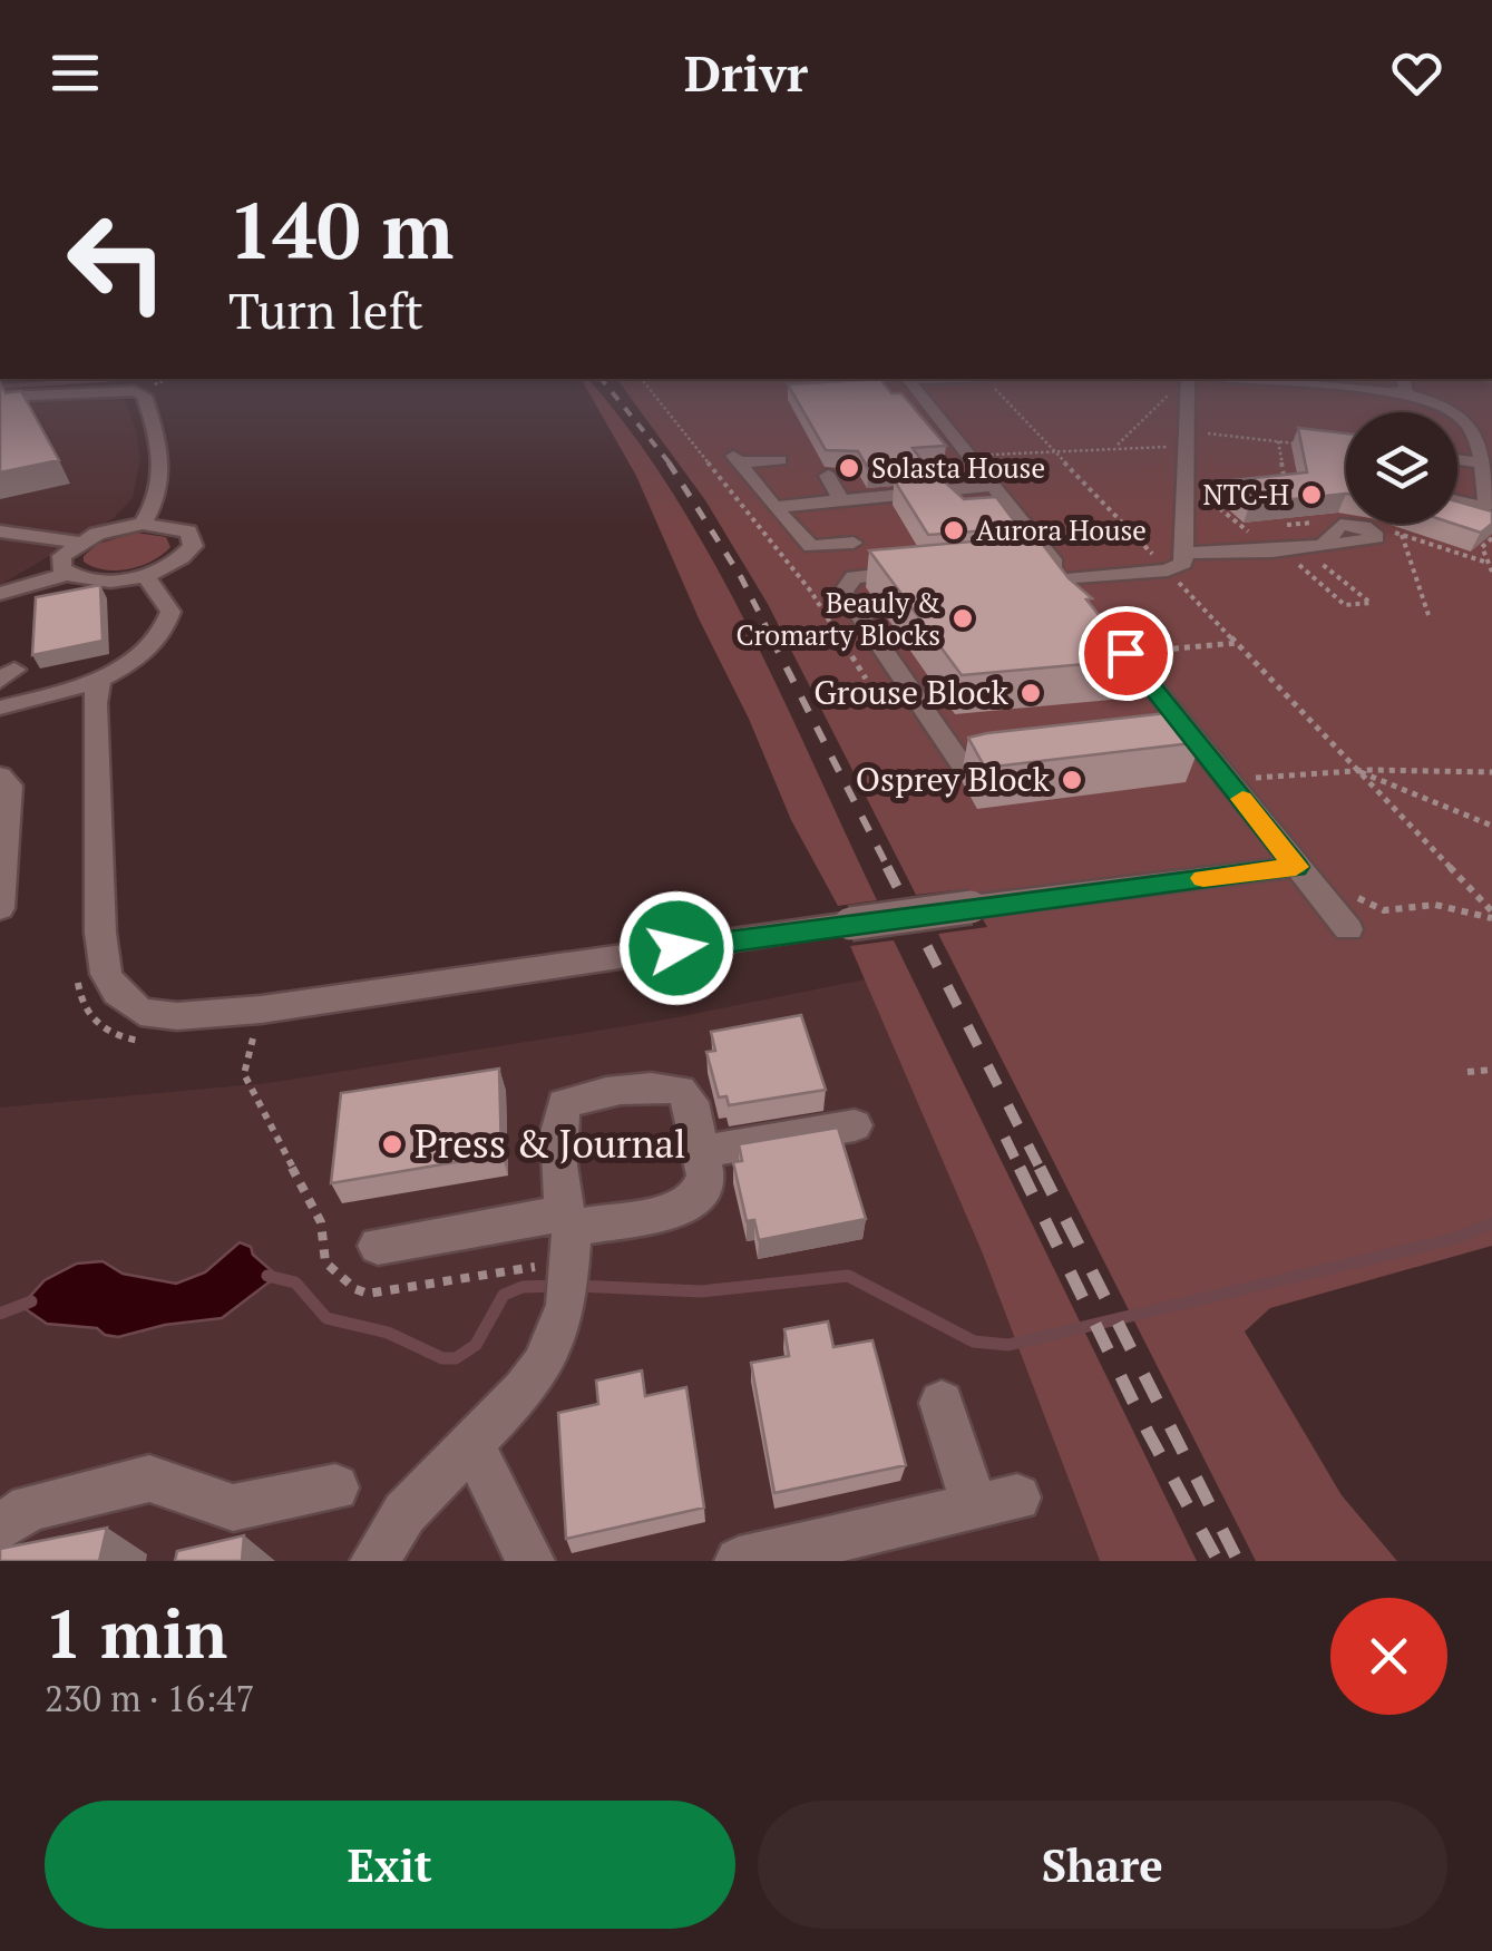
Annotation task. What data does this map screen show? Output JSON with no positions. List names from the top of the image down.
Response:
{
  "places": [
    "Solasta House",
    "NTC-H",
    "Aurora House",
    "Beauly & Cromarty Blocks",
    "Grouse Block",
    "Osprey Block",
    "Press & Journal"
  ],
  "page": {
    "header": "Drivr",
    "turn": ["140 m", "Turn left"],
    "heading": ["1 min", "230 m · 16:47"],
    "buttons": ["Exit", "Share"]
  }
}
